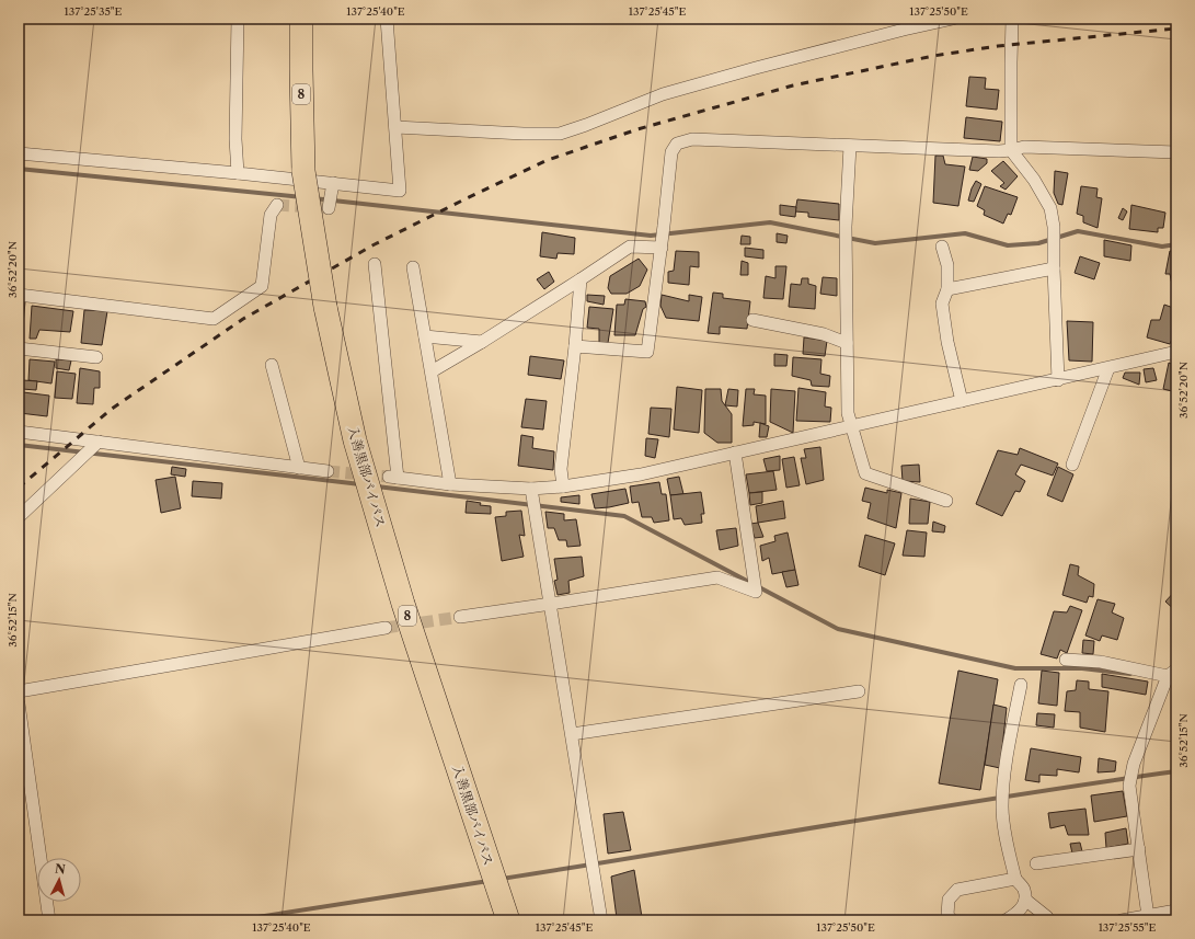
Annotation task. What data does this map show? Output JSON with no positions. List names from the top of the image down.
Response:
{
  "streets": {
    "highway": ["8", "入善黒部バイパス"]
  },
  "north": "top",
  "coordinates": [
    "137°25'35\"E",
    "137°25'40\"E",
    "137°25'45\"E",
    "137°25'50\"E",
    "36°52'20\"N",
    "36°52'15\"N",
    "137°25'55\"E"
  ]
}
